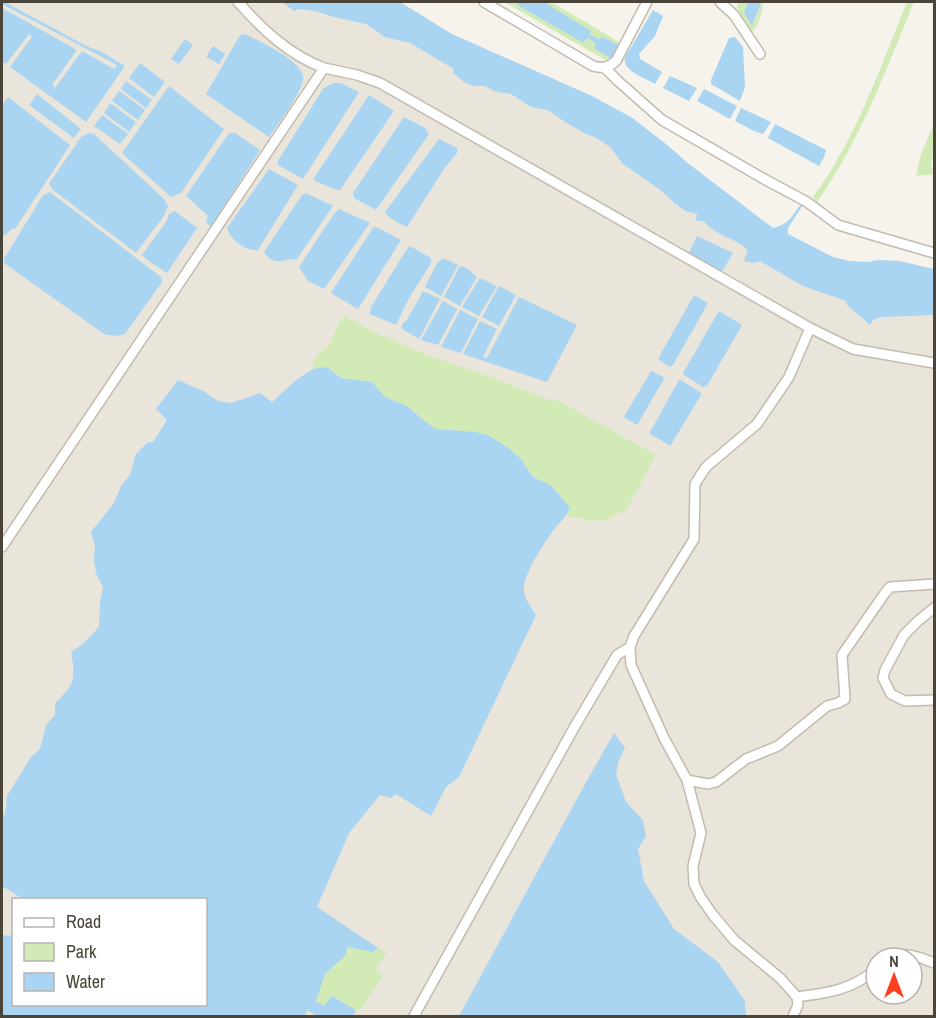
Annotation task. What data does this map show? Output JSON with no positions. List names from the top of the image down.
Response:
{
  "legend": ["Road", "Park", "Water"],
  "north": "top"
}
